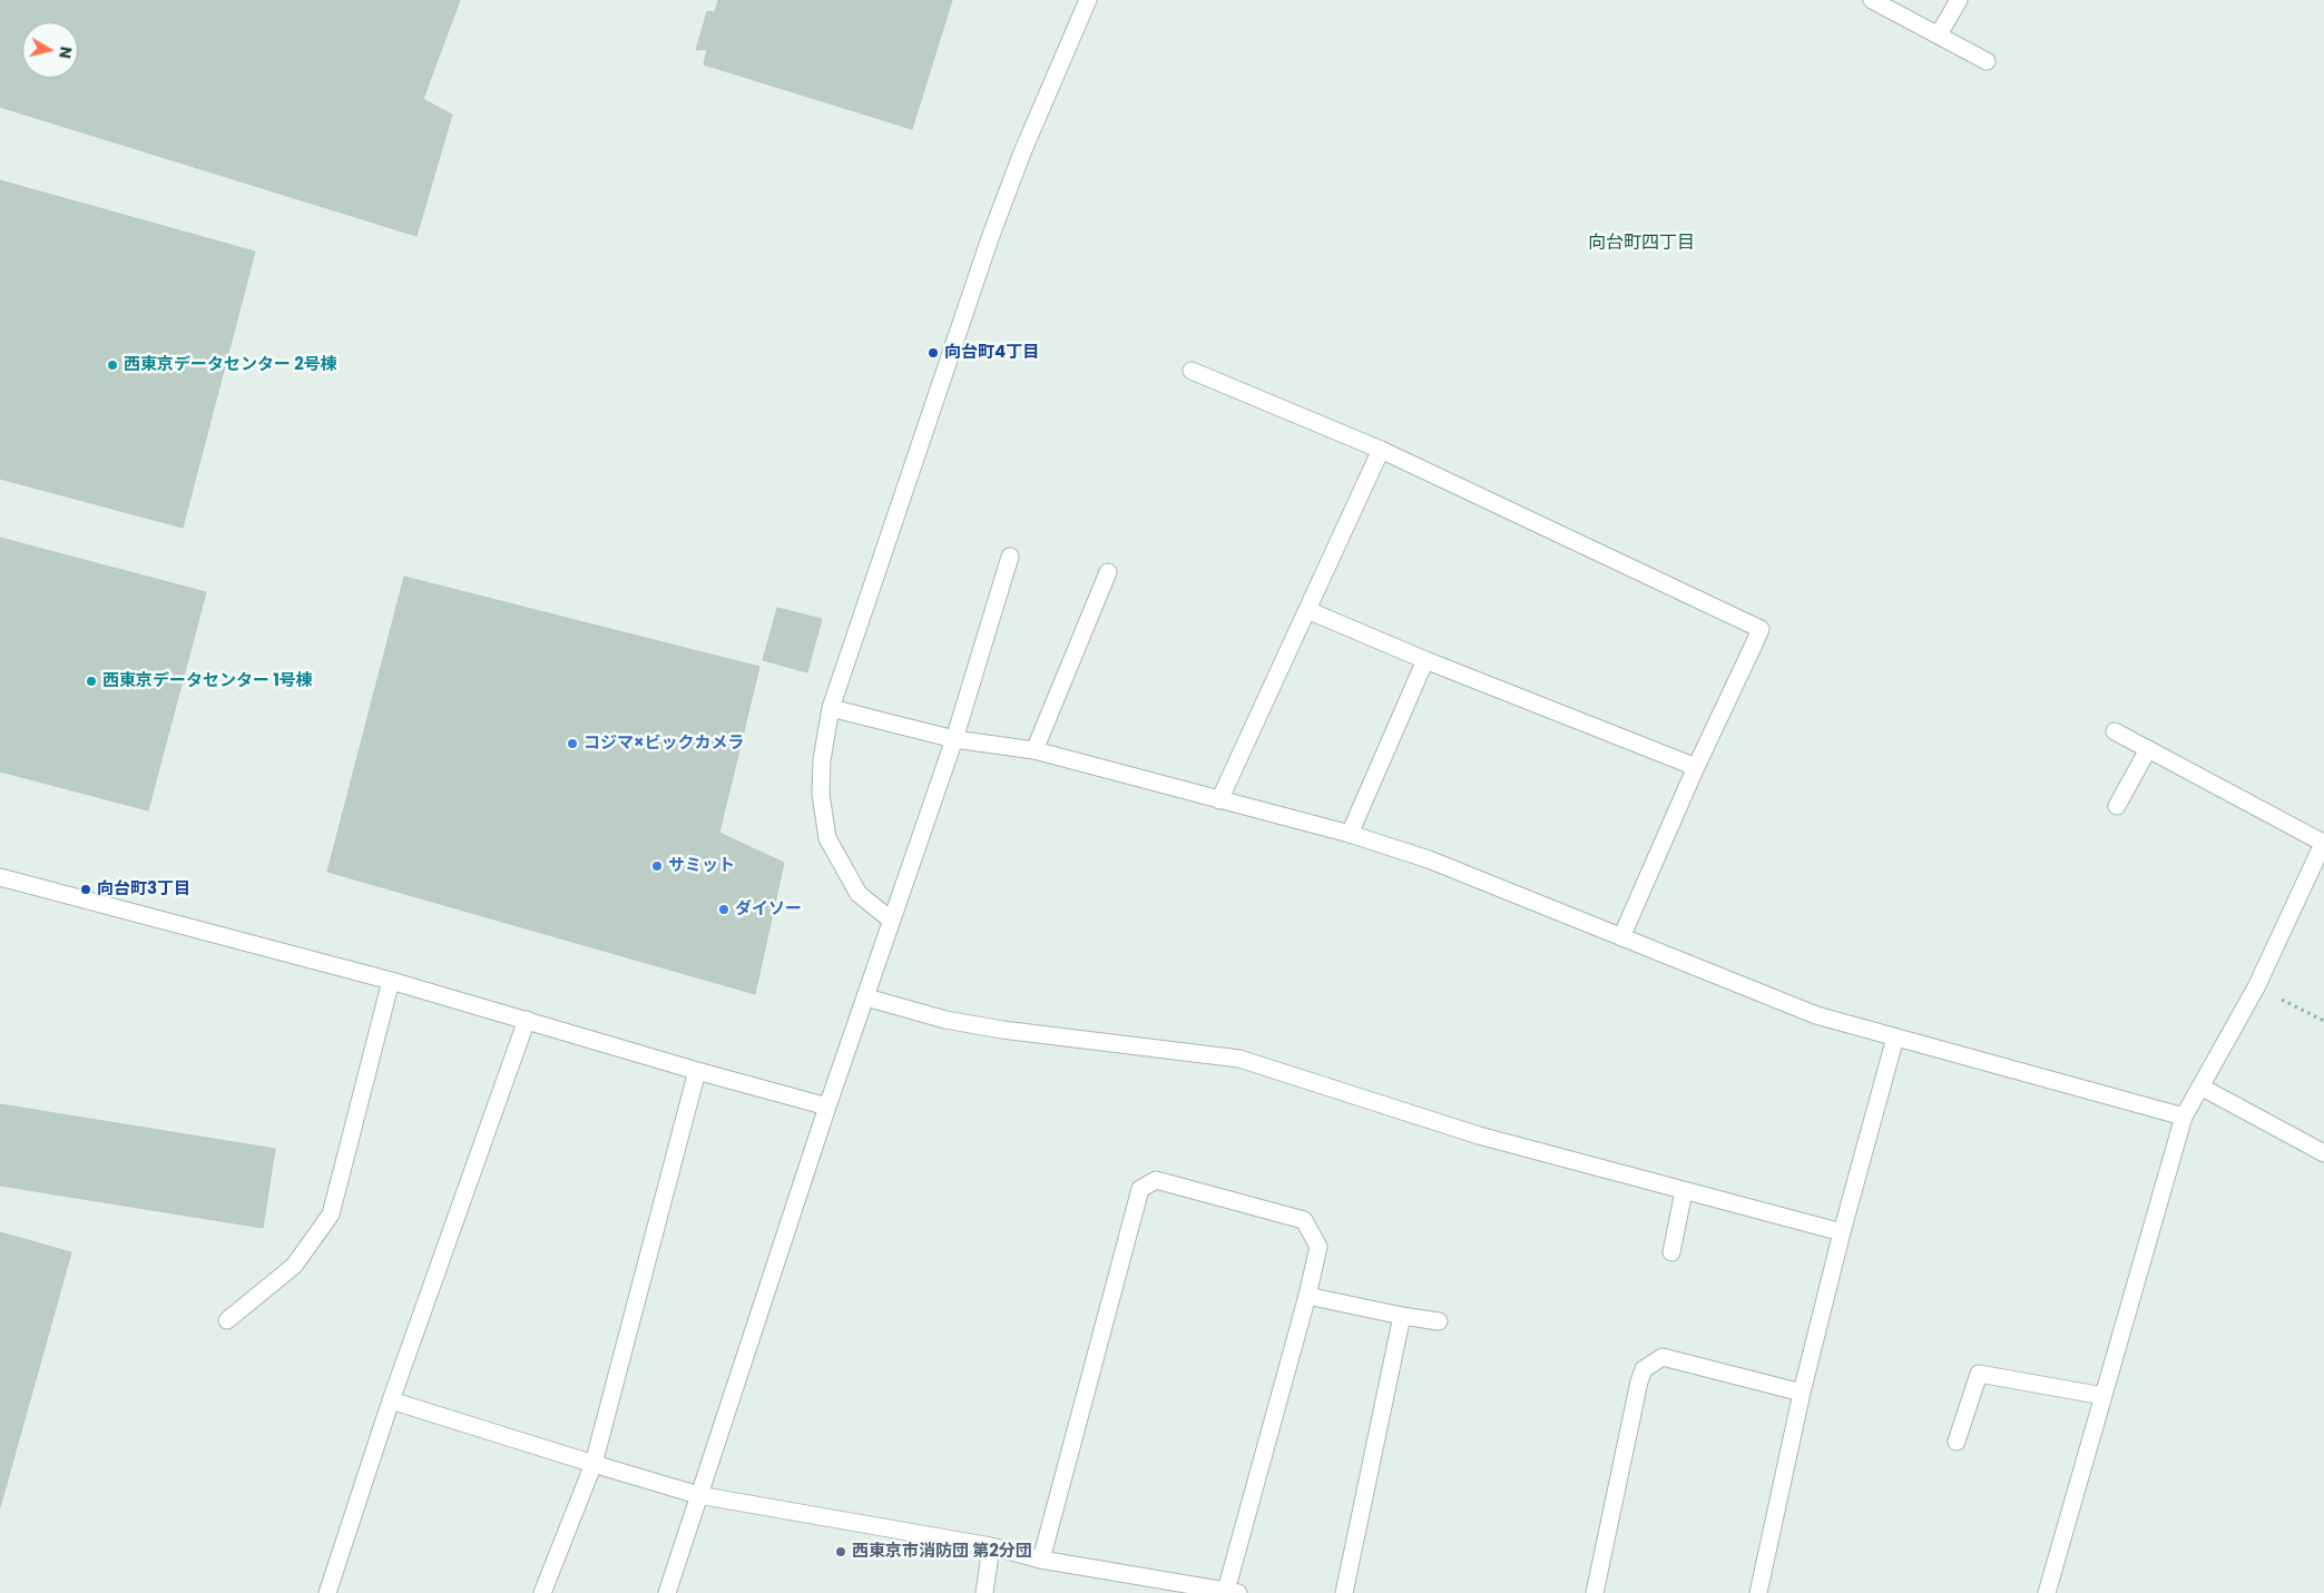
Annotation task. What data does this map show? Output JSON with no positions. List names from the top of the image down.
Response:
{
  "districts": ["向台町四丁目"],
  "places": [
    "向台町4丁目",
    "西東京データセンター 2号棟",
    "西東京データセンター 1号棟",
    "コジマ×ビックカメラ",
    "サミット",
    "向台町3丁目",
    "ダイソー",
    "西東京市消防団 第2分団"
  ],
  "north": "right"
}
